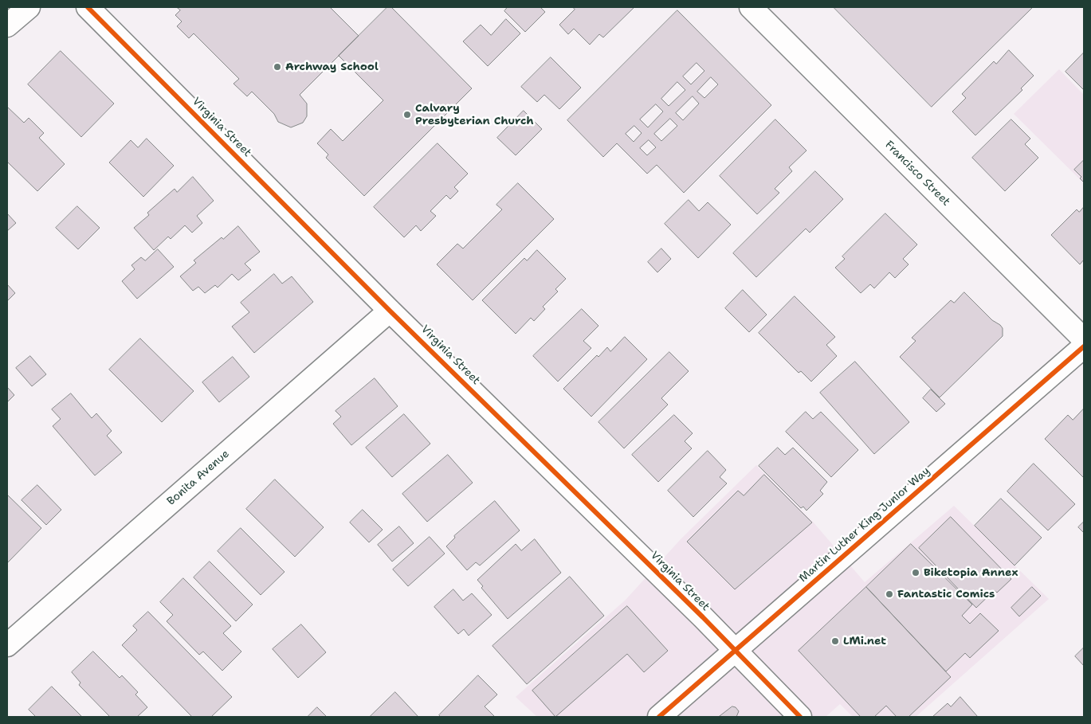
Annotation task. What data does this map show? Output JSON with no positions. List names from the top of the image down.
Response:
{
  "streets": {
    "street": [
      "Virginia Street",
      "Francisco Street",
      "Bonita Avenue",
      "Martin Luther King Junior Way"
    ]
  },
  "crossings": [
    ["Virginia Street", "Bonita Avenue"],
    ["Virginia Street", "Martin Luther King Junior Way"]
  ],
  "places": [
    "Archway School",
    "Calvary Presbyterian Church",
    "Biketopia Annex",
    "Fantastic Comics",
    "LMi.net"
  ]
}
